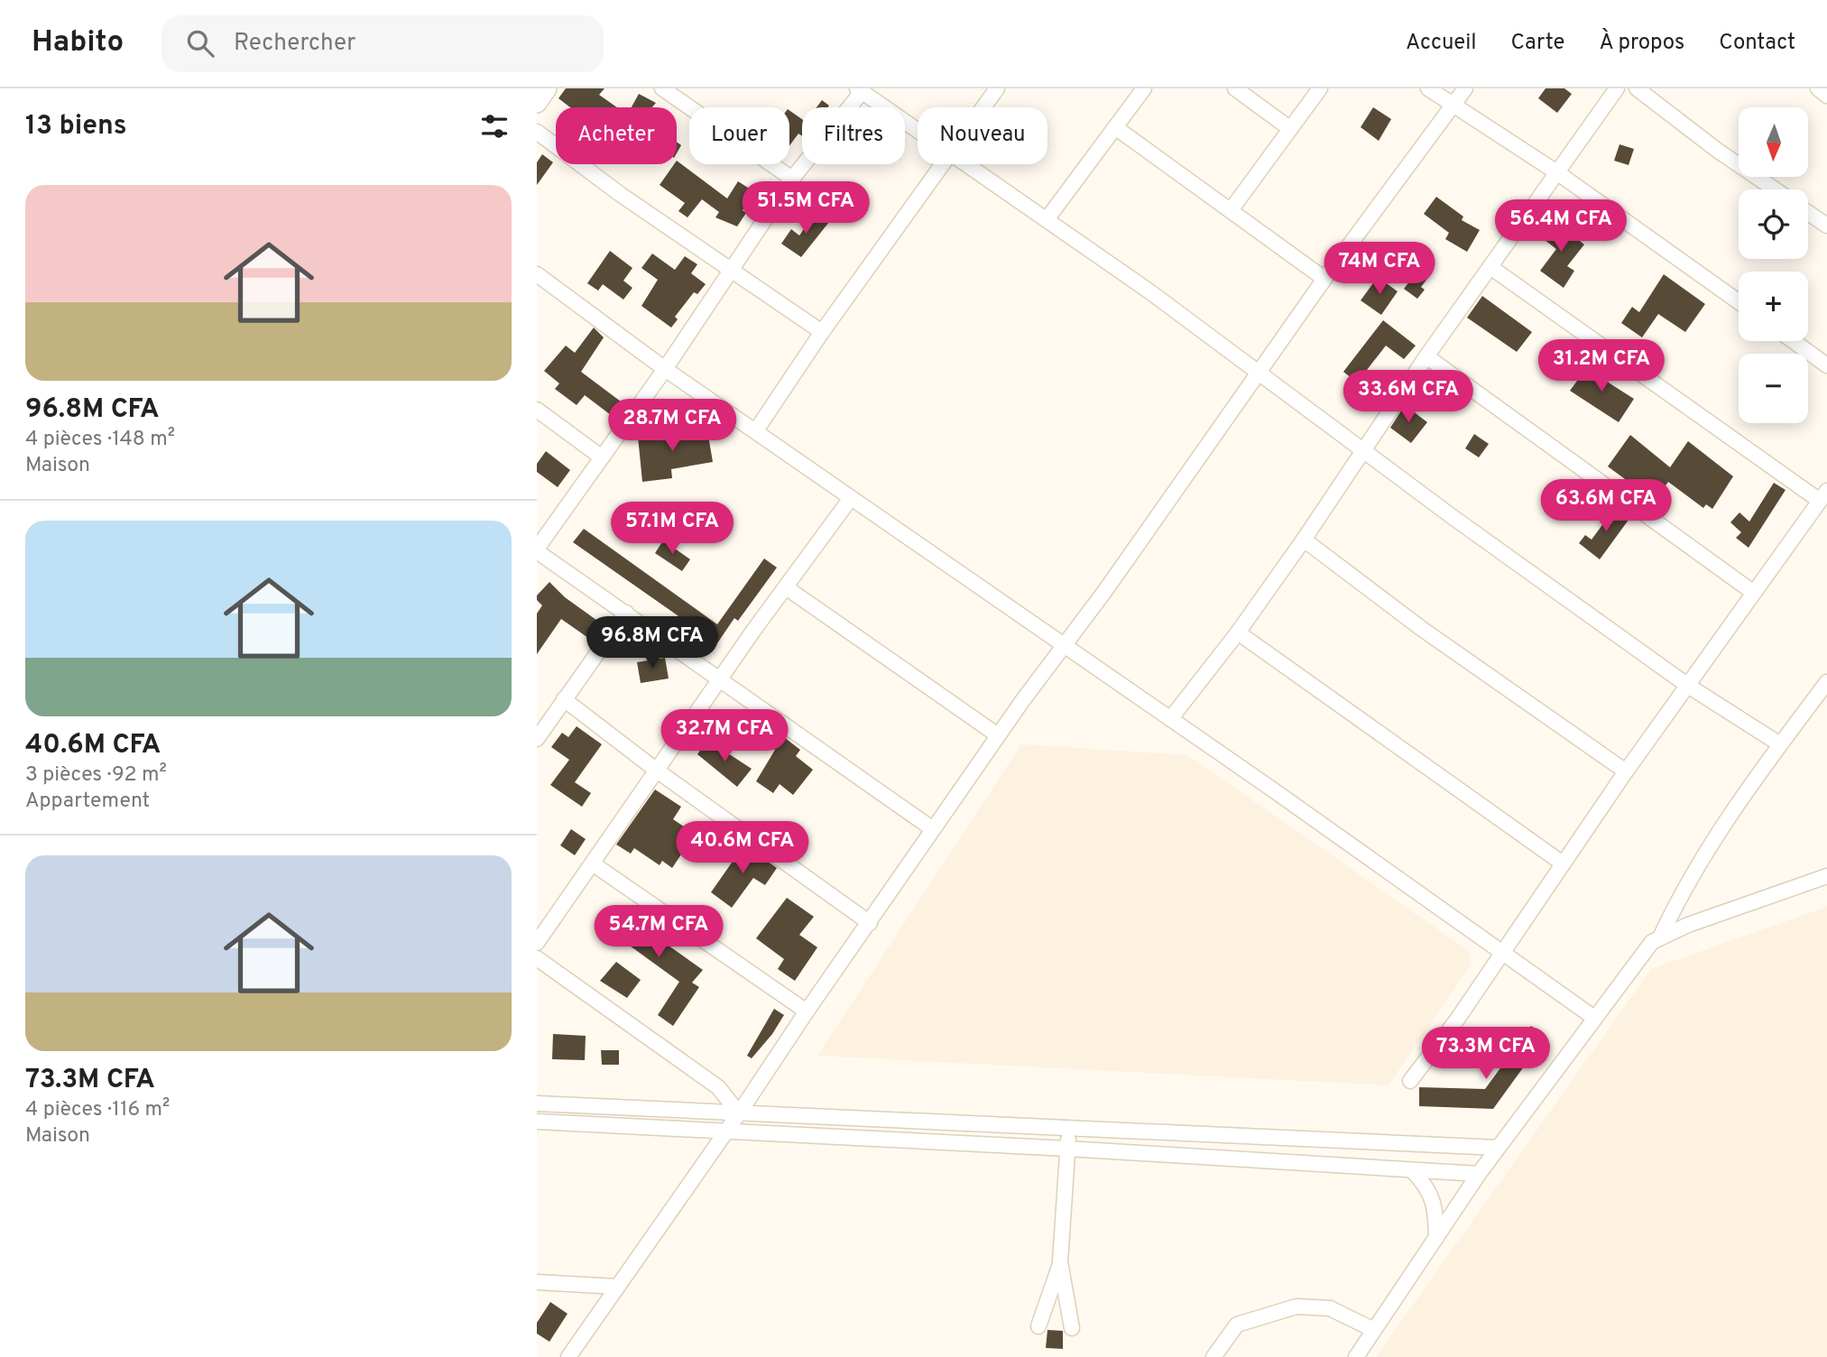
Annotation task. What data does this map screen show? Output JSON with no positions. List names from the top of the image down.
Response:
{
  "north": "bottom",
  "page": {
    "header": "Habito",
    "search": "Rechercher",
    "nav": [
      "Accueil",
      "Carte",
      "À propos",
      "Contact"
    ],
    "heading": "13 biens",
    "map_buttons": ["+", "−"],
    "chip": [
      "Acheter",
      "Louer",
      "Filtres",
      "Nouveau"
    ],
    "list": [
      {
        "name": "96.8M CFA",
        "note": "4 pièces · 148 m² · Maison"
      },
      {
        "name": "40.6M CFA",
        "note": "3 pièces · 92 m² · Appartement"
      },
      {
        "name": "73.3M CFA",
        "note": "4 pièces · 116 m² · Maison"
      }
    ],
    "price": [
      "51.5M CFA",
      "56.4M CFA",
      "74M CFA",
      "31.2M CFA",
      "33.6M CFA",
      "28.7M CFA",
      "63.6M CFA",
      "57.1M CFA",
      "96.8M CFA",
      "32.7M CFA",
      "40.6M CFA",
      "54.7M CFA",
      "73.3M CFA"
    ]
  }
}
